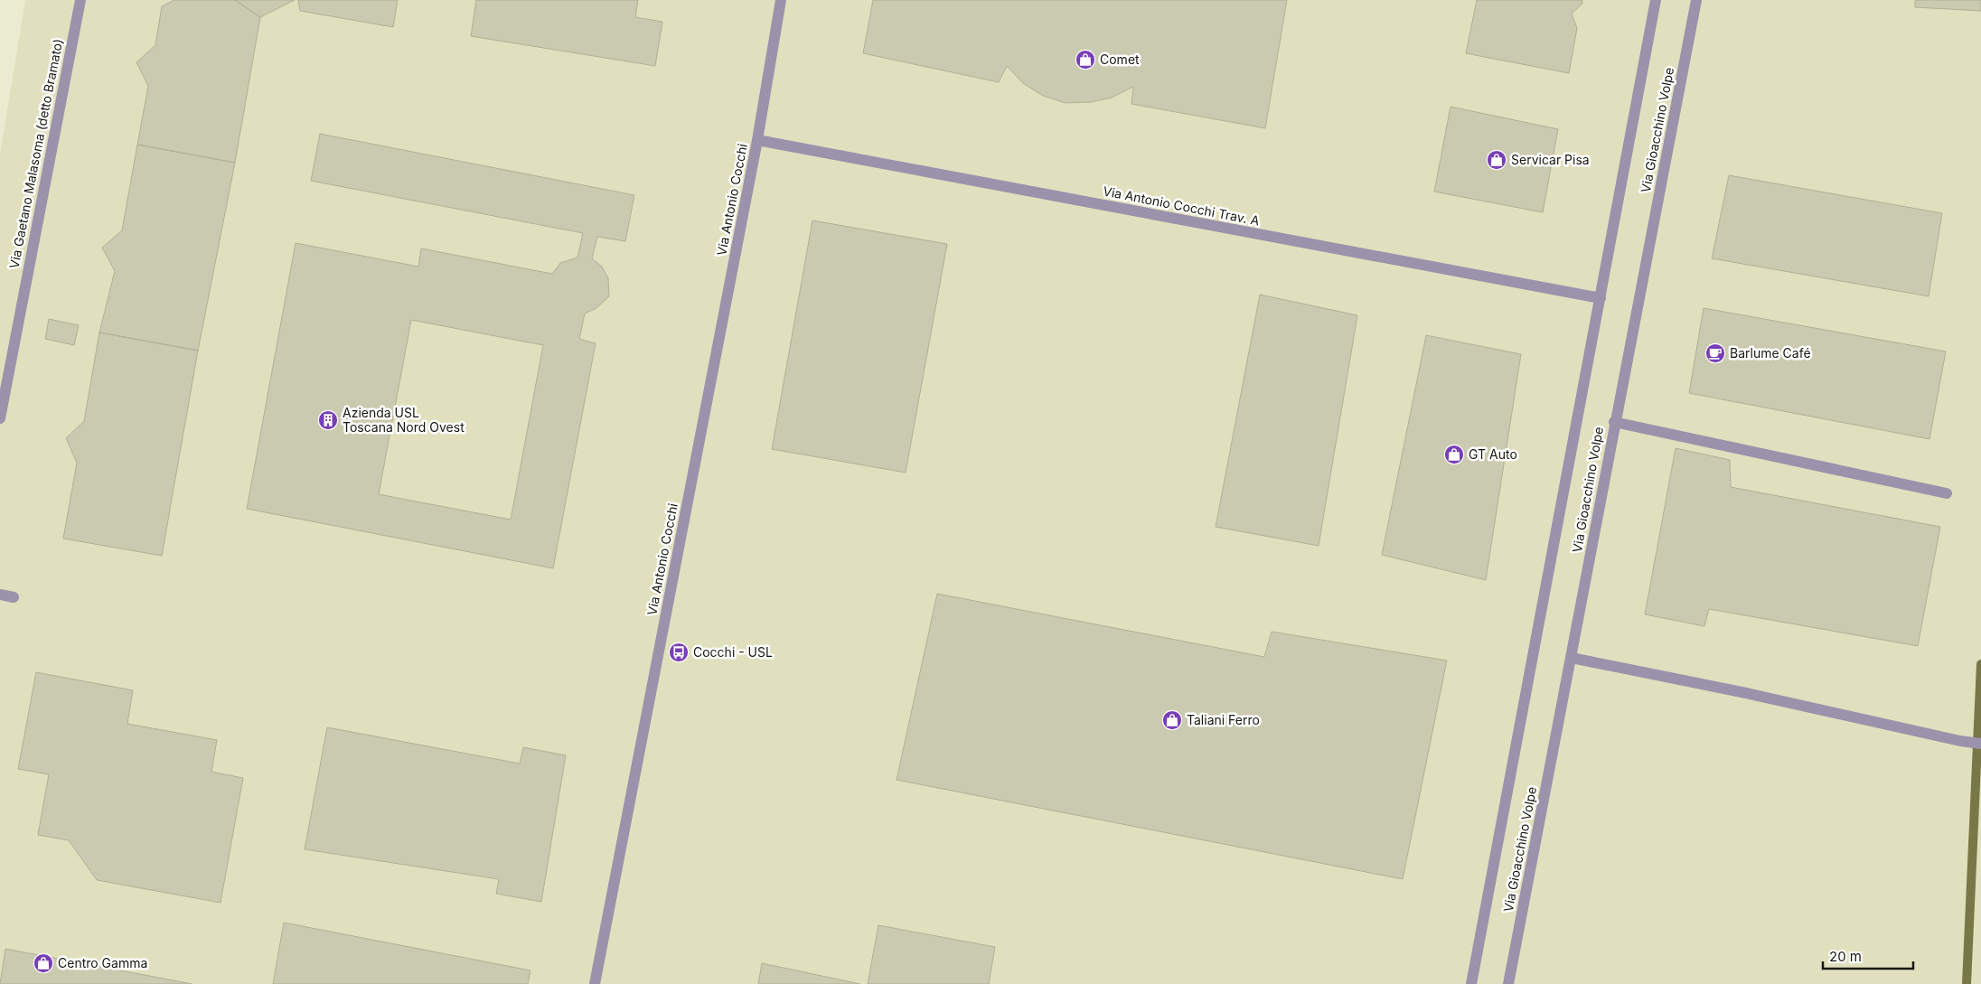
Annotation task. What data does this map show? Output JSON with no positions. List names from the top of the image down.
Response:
{
  "streets": {
    "street": [
      "Via Gioacchino Volpe",
      "Via Gaetano Malasoma (detto Bramato)",
      "Via Antonio Cocchi",
      "Via Antonio Cocchi Trav. A"
    ]
  },
  "crossings": [
    ["Via Gioacchino Volpe", "Via Antonio Cocchi Trav. A"],
    ["Via Antonio Cocchi", "Via Antonio Cocchi Trav. A"]
  ],
  "places": {
    "shop": [
      "Comet",
      "Servicar Pisa",
      "GT Auto",
      "Taliani Ferro",
      "Centro Gamma"
    ],
    "cafe": ["Barlume Café"],
    "building": ["Azienda USL Toscana Nord Ovest"],
    "bus stop": ["Cocchi - USL"]
  },
  "scale_bar": "20 m"
}
